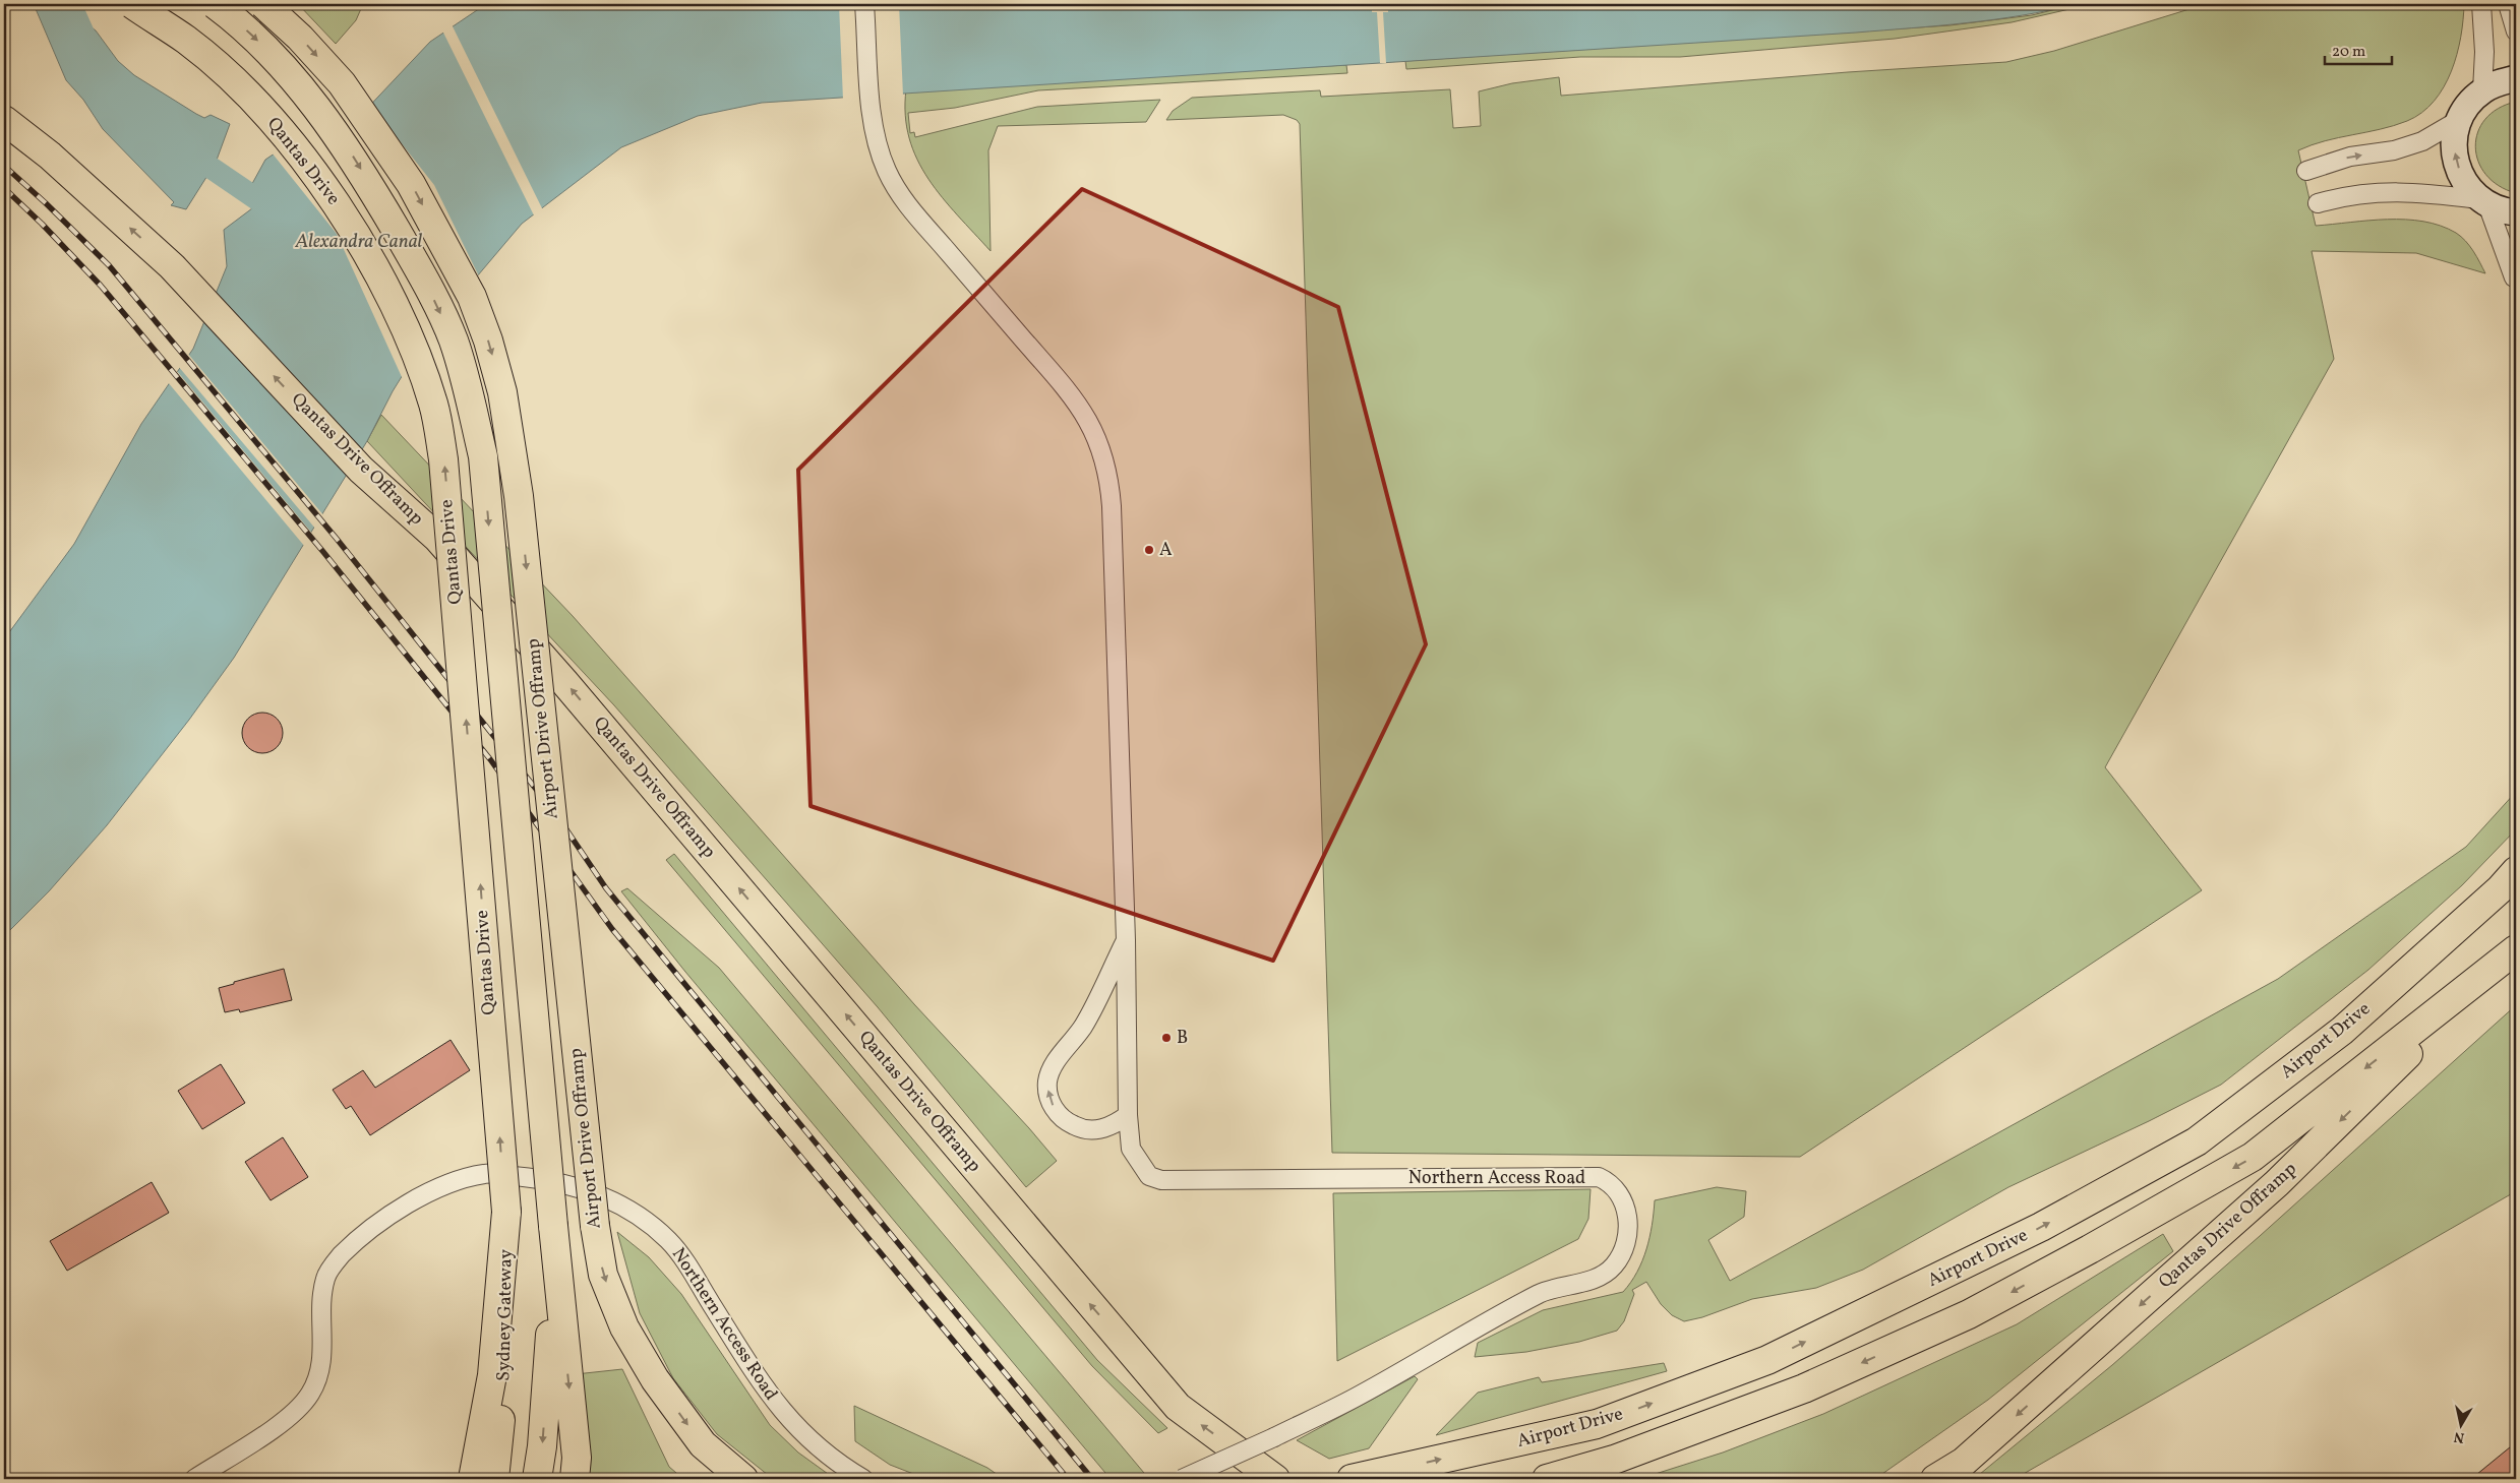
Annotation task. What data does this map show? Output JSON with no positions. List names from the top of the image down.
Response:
{
  "streets": {
    "highway": [
      "Qantas Drive",
      "Qantas Drive Offramp",
      "Airport Drive Offramp",
      "Airport Drive",
      "Sydney Gateway"
    ],
    "street": ["Northern Access Road"]
  },
  "crossings": [
    ["Qantas Drive", "Sydney Gateway"]
  ],
  "water": ["Alexandra Canal"],
  "places": ["A", "B"],
  "scale_bar": "20 m",
  "north": "bottom"
}
